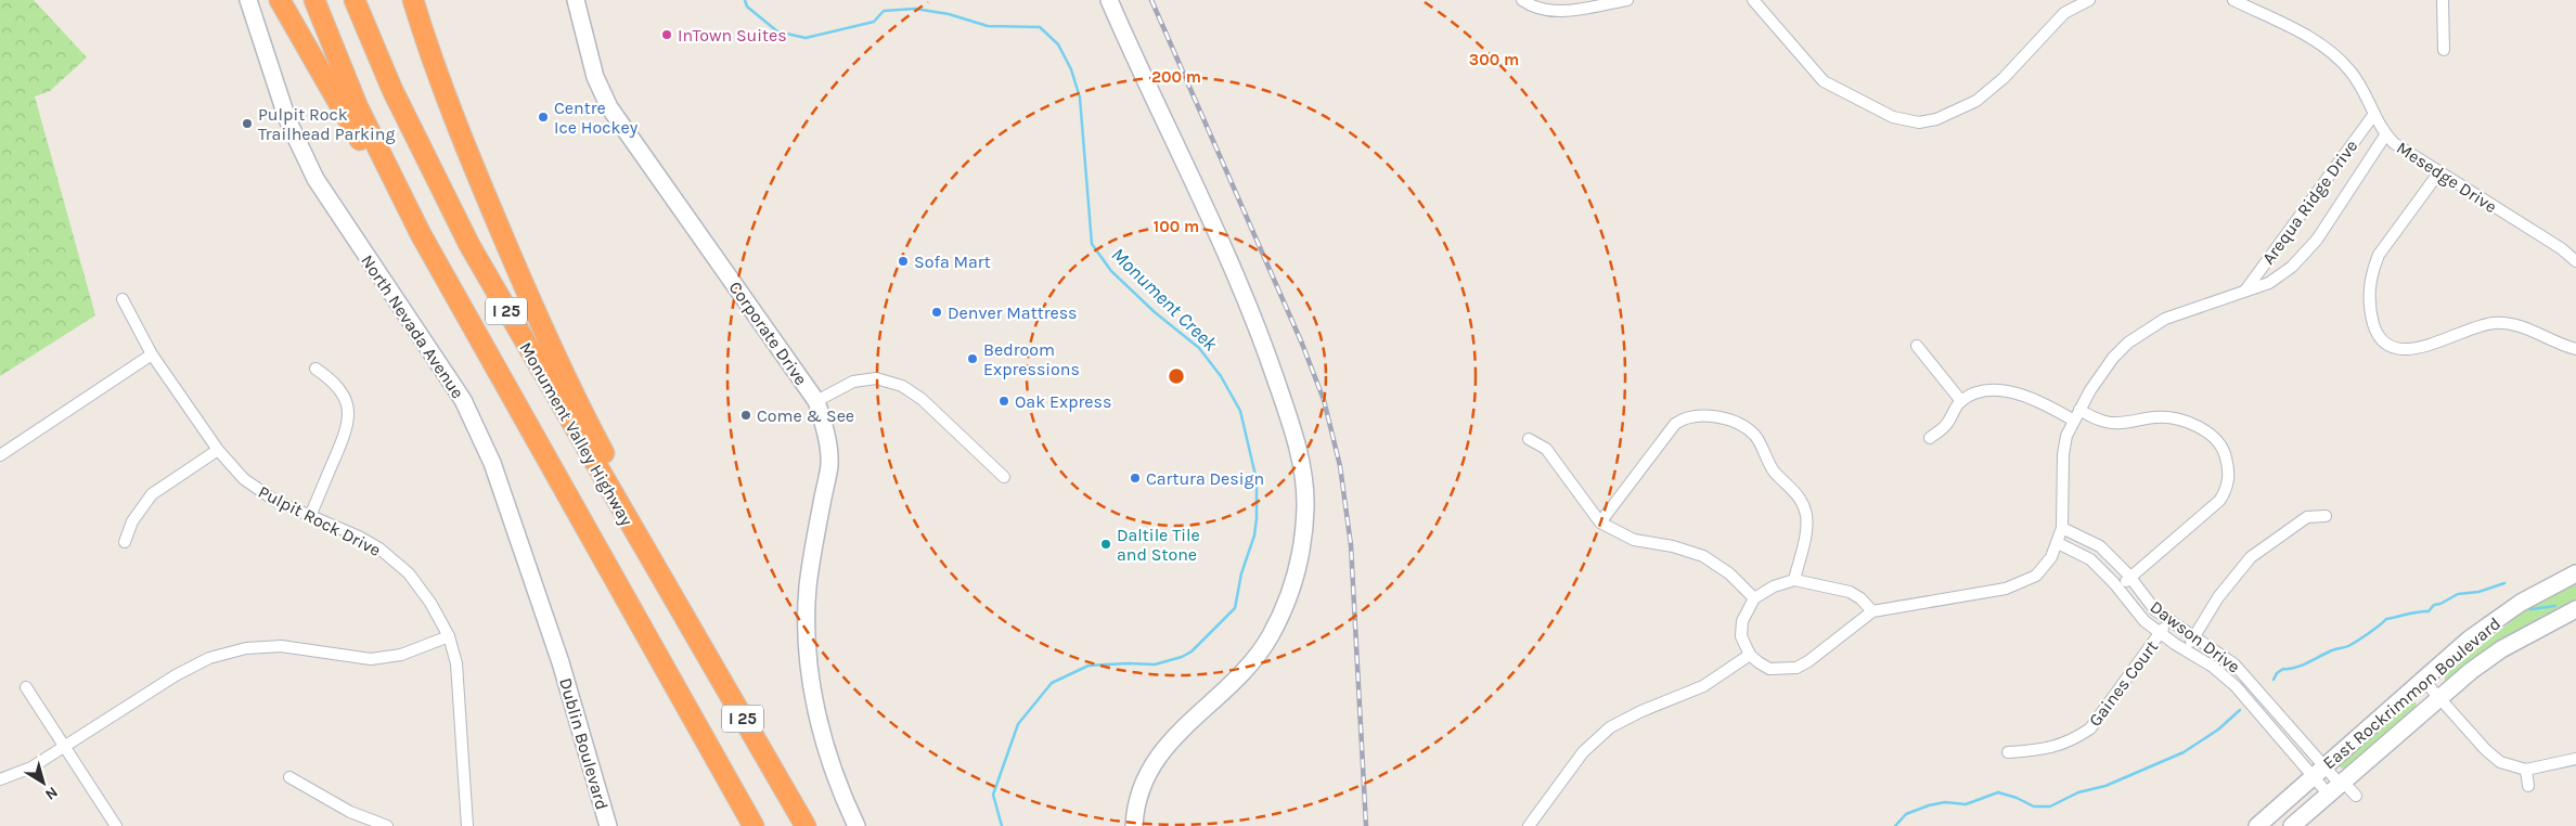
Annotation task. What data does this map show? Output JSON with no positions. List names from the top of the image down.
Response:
{
  "streets": {
    "highway": ["I 25", "Monument Valley Highway"],
    "street": [
      "Mesedge Drive",
      "Arequa Ridge Drive",
      "North Nevada Avenue",
      "Corporate Drive",
      "Pulpit Rock Drive",
      "Dawson Drive",
      "Gaines Court",
      "East Rockrimmon Boulevard",
      "Dublin Boulevard"
    ]
  },
  "crossings": [
    ["Mesedge Drive", "Arequa Ridge Drive"],
    ["Arequa Ridge Drive", "Dawson Drive"],
    ["North Nevada Avenue", "Dublin Boulevard"],
    ["Dawson Drive", "Gaines Court"],
    ["Dawson Drive", "East Rockrimmon Boulevard"]
  ],
  "water": ["Monument Creek"],
  "places": [
    "InTown Suites",
    "Centre Ice Hockey",
    "Pulpit Rock Trailhead Parking",
    "Sofa Mart",
    "Denver Mattress",
    "Bedroom Expressions",
    "Oak Express",
    "Come & See",
    "Cartura Design",
    "Daltile Tile and Stone"
  ],
  "north": "bottom right",
  "rings": ["300 m", "200 m", "100 m"]
}
